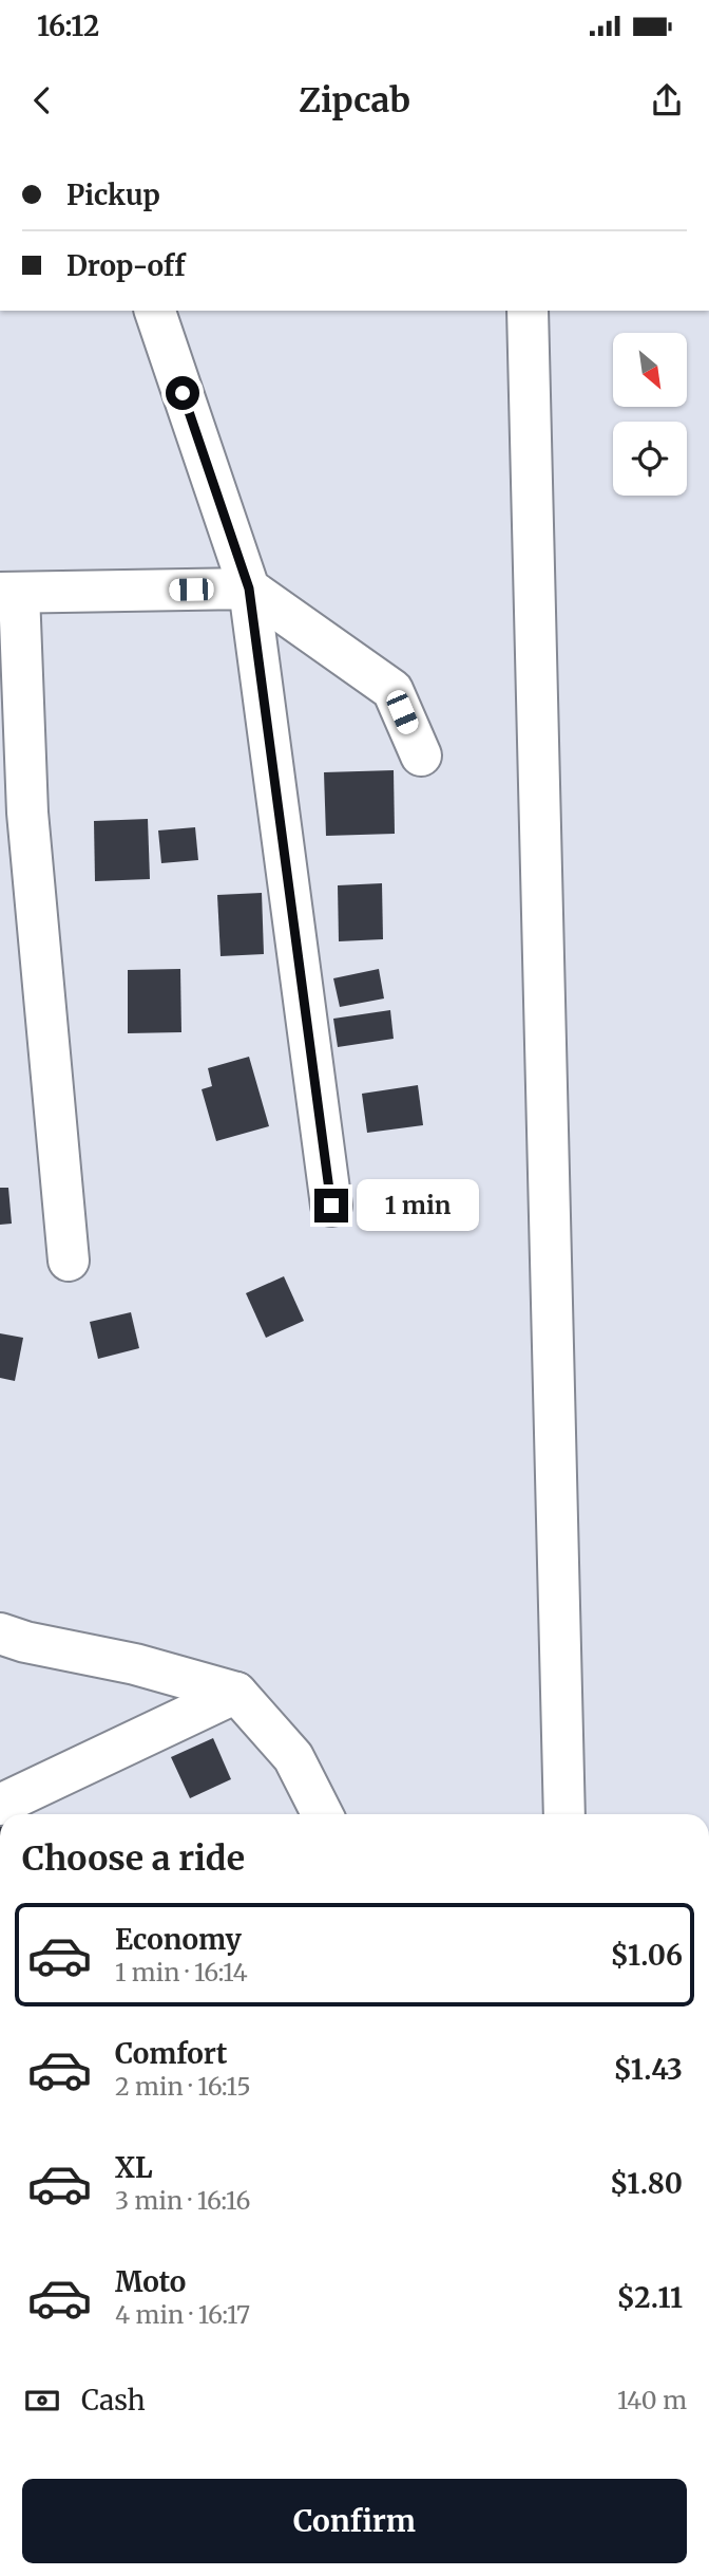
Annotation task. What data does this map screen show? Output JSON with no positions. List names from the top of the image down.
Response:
{
  "north": "bottom right",
  "page": {
    "status": "16:12",
    "header": "Zipcab",
    "banner": ["Pickup", "Drop-off"],
    "bubble": "1 min",
    "heading": "Choose a ride",
    "list": [
      {
        "name": "Economy",
        "note": "1 min · 16:14",
        "value": "$1.06"
      },
      {
        "name": "Comfort",
        "note": "2 min · 16:15",
        "value": "$1.43"
      },
      {
        "name": "XL",
        "note": "3 min · 16:16",
        "value": "$1.80"
      },
      {
        "name": "Moto",
        "note": "4 min · 16:17",
        "value": "$2.11"
      }
    ],
    "pay": ["Cash", "140 m"],
    "buttons": "Confirm"
  }
}
